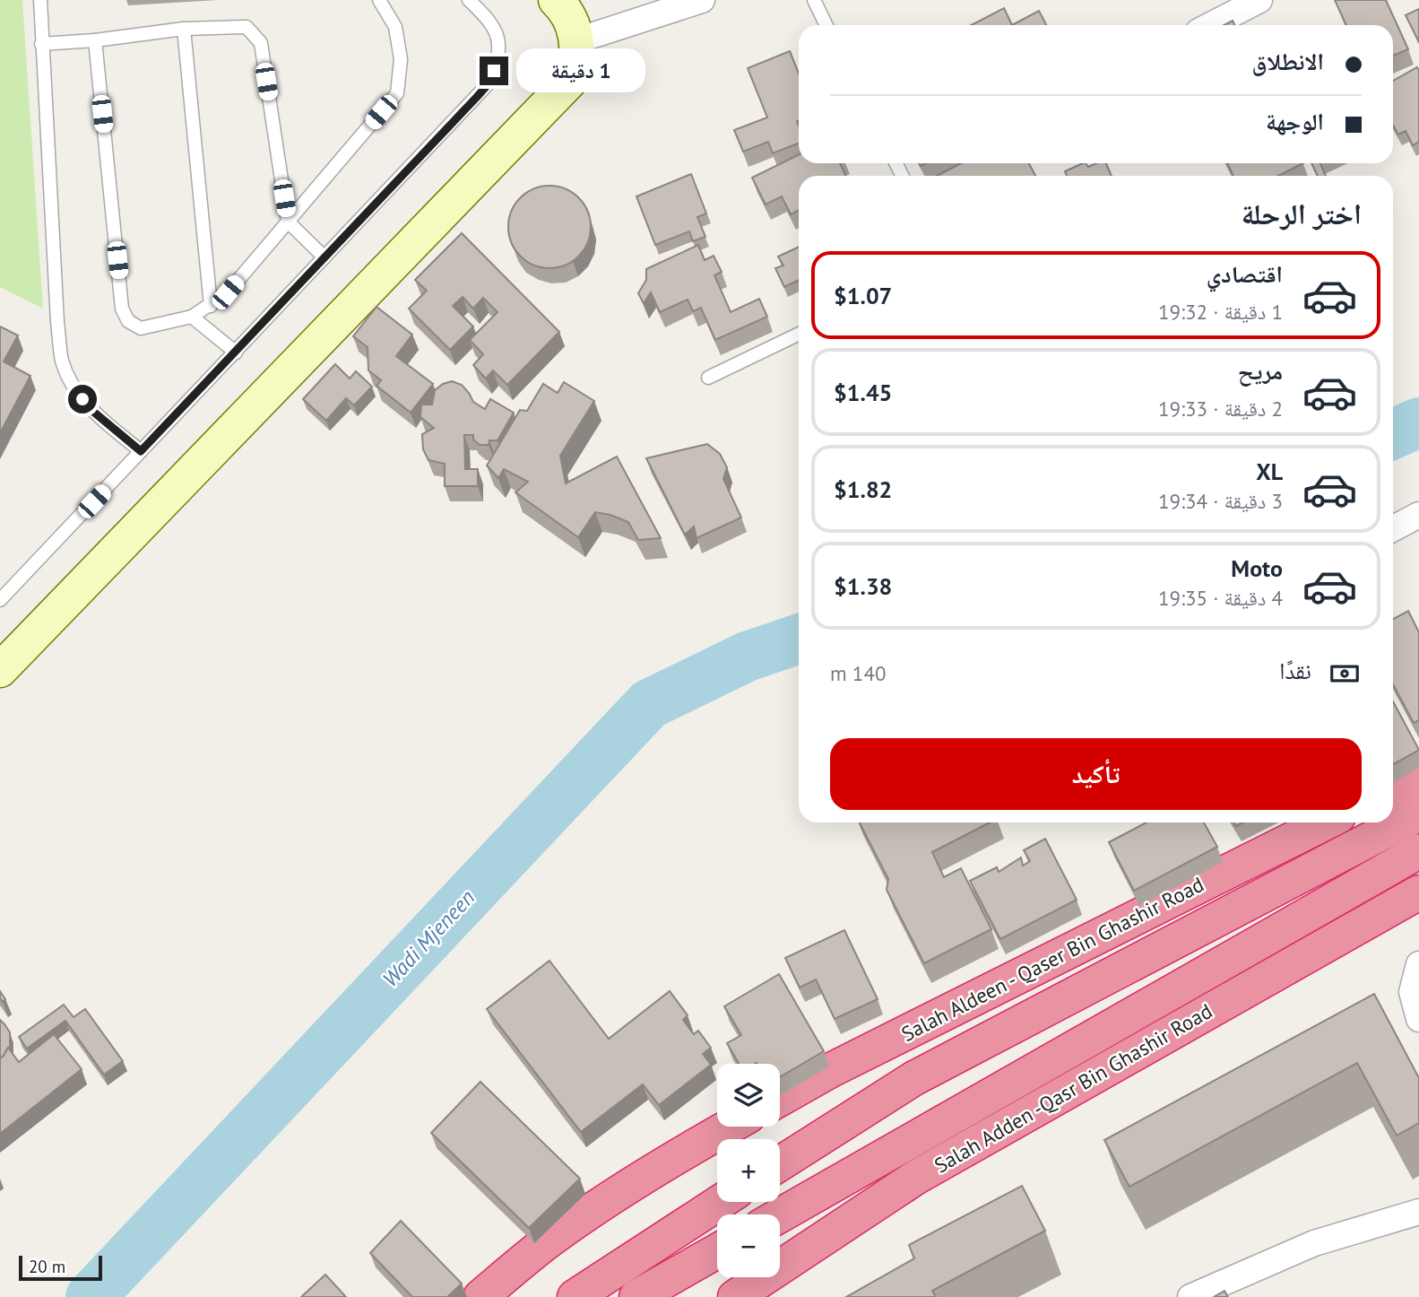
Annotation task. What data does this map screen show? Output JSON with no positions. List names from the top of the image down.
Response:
{
  "streets": {
    "highway": ["Salah Aldeen - Qaser Bin Ghashir Road", "Salah Adden -Qasr Bin Ghashir Road"]
  },
  "water": ["Wadi Mjeneen"],
  "scale_bar": "20 m",
  "page": {
    "banner": ["الانطلاق", "الوجهة"],
    "bubble": "1 دقيقة",
    "heading": "اختر الرحلة",
    "list": [
      {
        "name": "اقتصادي",
        "note": "1 دقيقة · 19:32",
        "value": "$1.07"
      },
      {
        "name": "مريح",
        "note": "2 دقيقة · 19:33",
        "value": "$1.45"
      },
      {
        "name": "XL",
        "note": "3 دقيقة · 19:34",
        "value": "$1.82"
      },
      {
        "name": "Moto",
        "note": "4 دقيقة · 19:35",
        "value": "$1.38"
      }
    ],
    "pay": ["نقدًا", "140 m"],
    "buttons": "تأكيد",
    "map_buttons": ["+", "−"],
    "scale": "20 m"
  }
}
